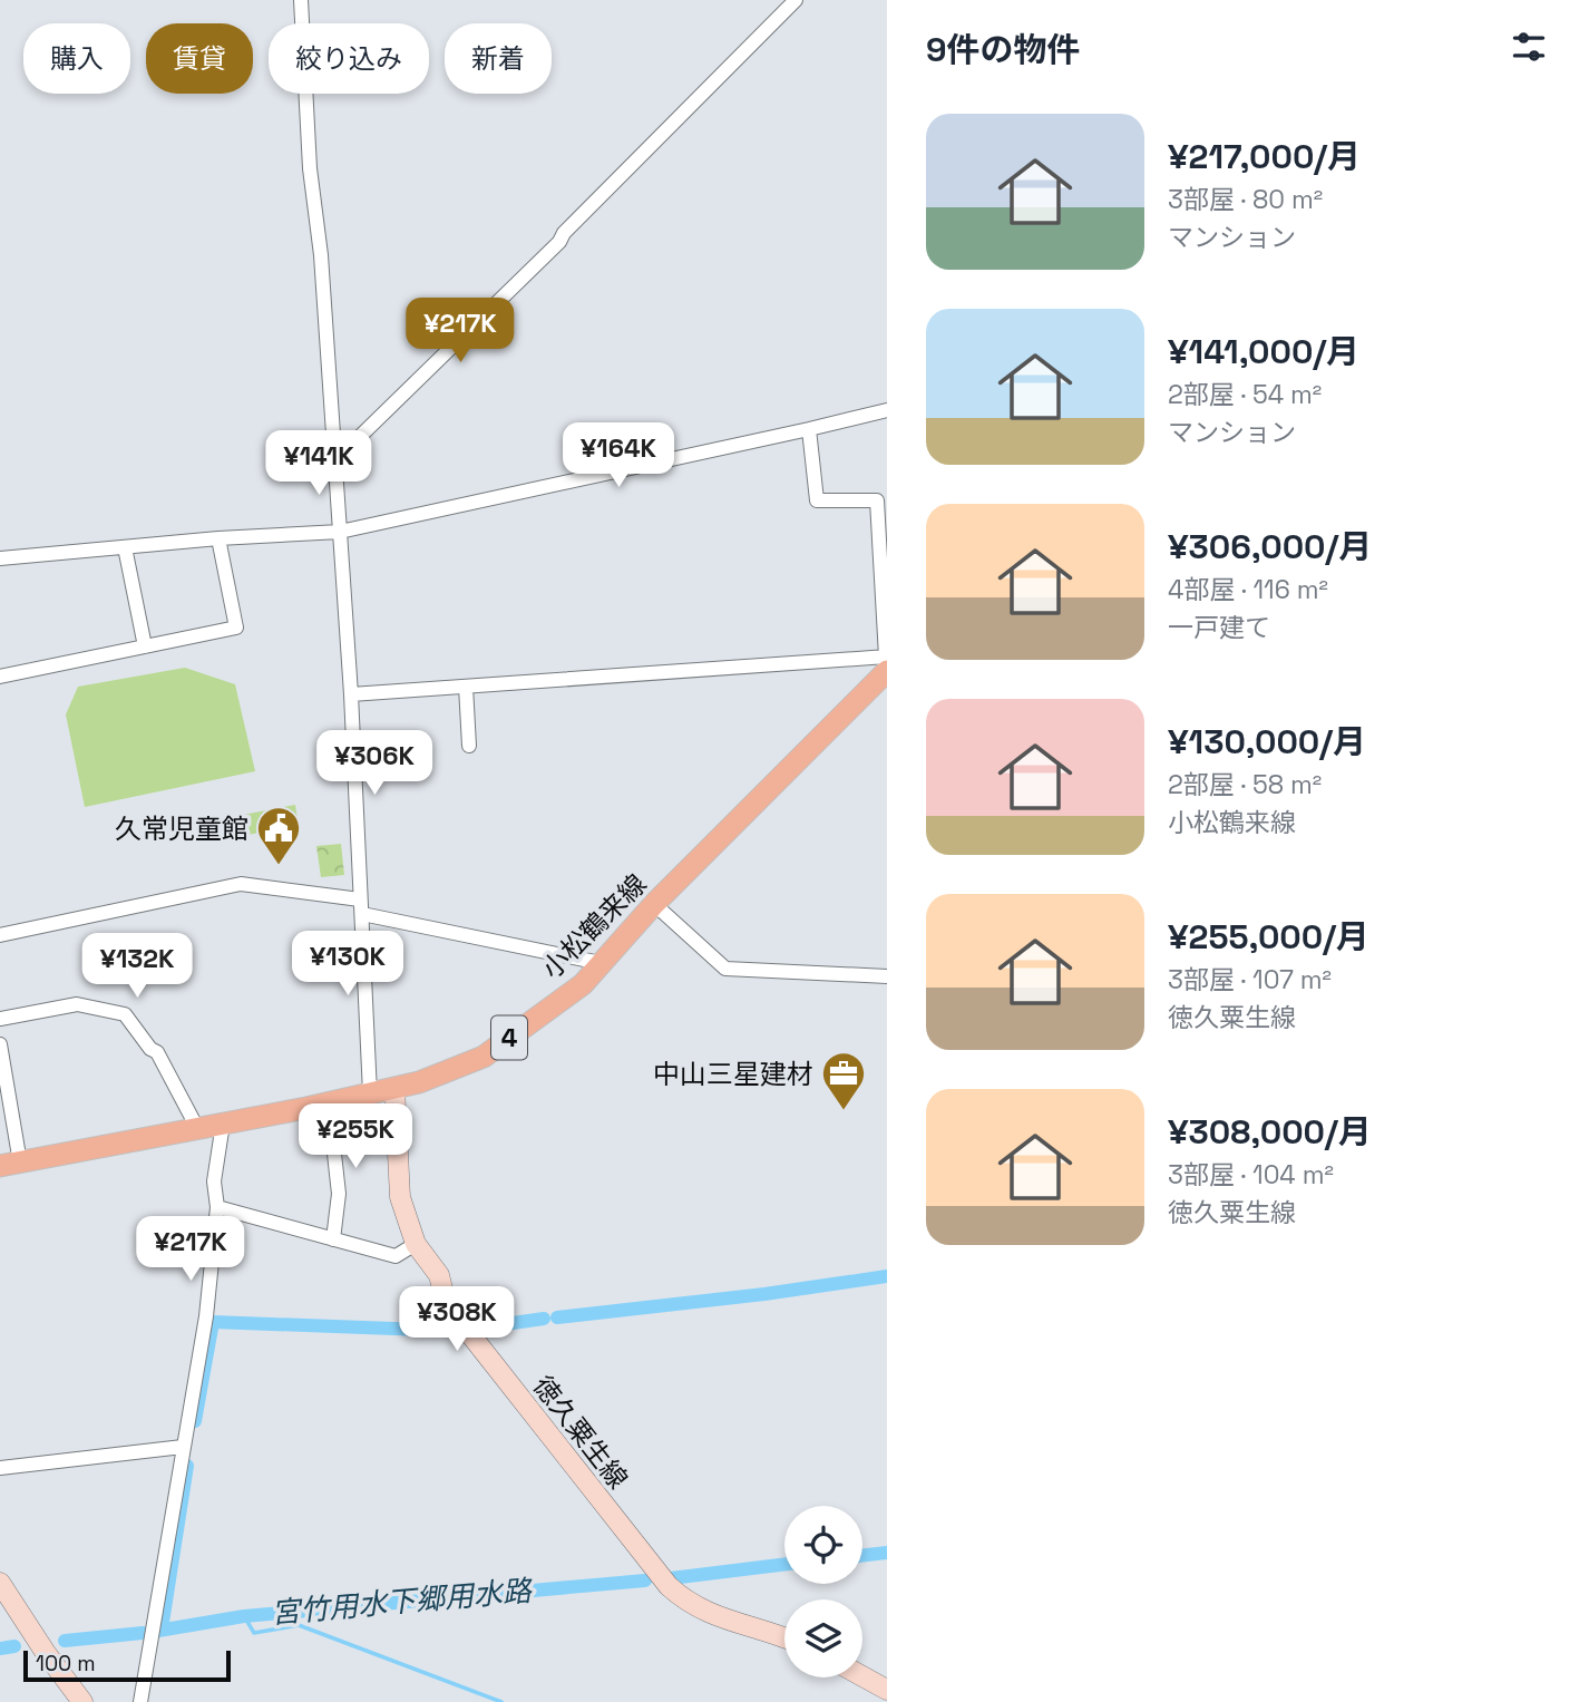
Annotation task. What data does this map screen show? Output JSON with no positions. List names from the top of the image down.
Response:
{
  "streets": {
    "main road": ["小松鶴来線", "4", "徳久粟生線"]
  },
  "crossings": [
    ["小松鶴来線", "徳久粟生線"]
  ],
  "water": ["宮竹用水下郷用水路"],
  "places": {
    "public building": ["久常児童館"],
    "office": ["中山三星建材"]
  },
  "scale_bar": "100 m",
  "page": {
    "heading": "9件の物件",
    "chip": [
      "購入",
      "賃貸",
      "絞り込み",
      "新着"
    ],
    "list": [
      {
        "name": "¥217,000/月",
        "note": "3部屋 · 80 m² · マンション"
      },
      {
        "name": "¥141,000/月",
        "note": "2部屋 · 54 m² · マンション"
      },
      {
        "name": "¥306,000/月",
        "note": "4部屋 · 116 m² · 一戸建て"
      },
      {
        "name": "¥130,000/月",
        "note": "2部屋 · 58 m² · 小松鶴来線"
      },
      {
        "name": "¥255,000/月",
        "note": "3部屋 · 107 m² · 徳久粟生線"
      },
      {
        "name": "¥308,000/月",
        "note": "3部屋 · 104 m² · 徳久粟生線"
      }
    ],
    "price": [
      "¥217K",
      "¥164K",
      "¥141K",
      "¥306K",
      "¥130K",
      "¥132K",
      "¥255K",
      "¥217K",
      "¥308K"
    ],
    "scale": "100 m"
  }
}
